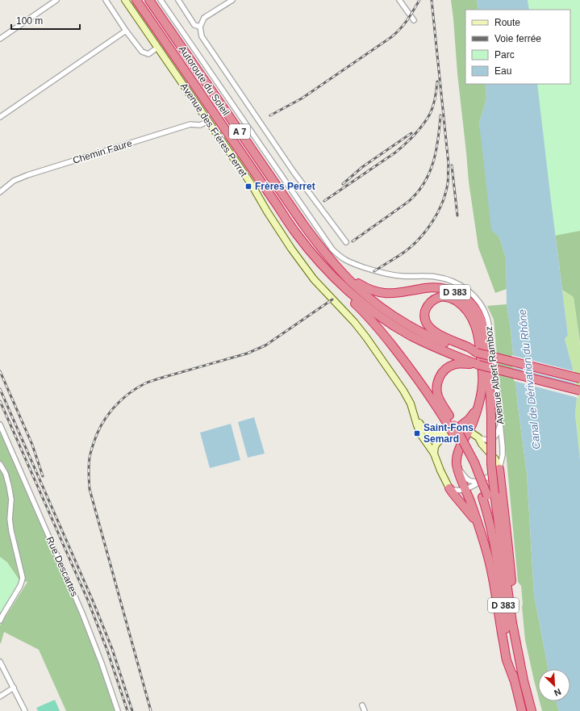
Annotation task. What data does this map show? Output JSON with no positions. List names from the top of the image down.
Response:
{
  "streets": {
    "highway": ["Autoroute du Soleil", "A 7", "D 383"],
    "street": [
      "Avenue des Frères Perret",
      "Chemin Faure",
      "Avenue Albert Ramboz",
      "Rue Descartes"
    ]
  },
  "crossings": [
    ["Autoroute du Soleil", "D 383"],
    ["Avenue des Frères Perret", "Chemin Faure"]
  ],
  "water": ["Canal de Dérivation du Rhône"],
  "places": {
    "transit": ["Frères Perret", "Saint-Fons Semard"]
  },
  "legend": [
    "Route",
    "Voie ferrée",
    "Parc",
    "Eau"
  ],
  "scale_bar": "100 m",
  "north": "bottom right"
}
